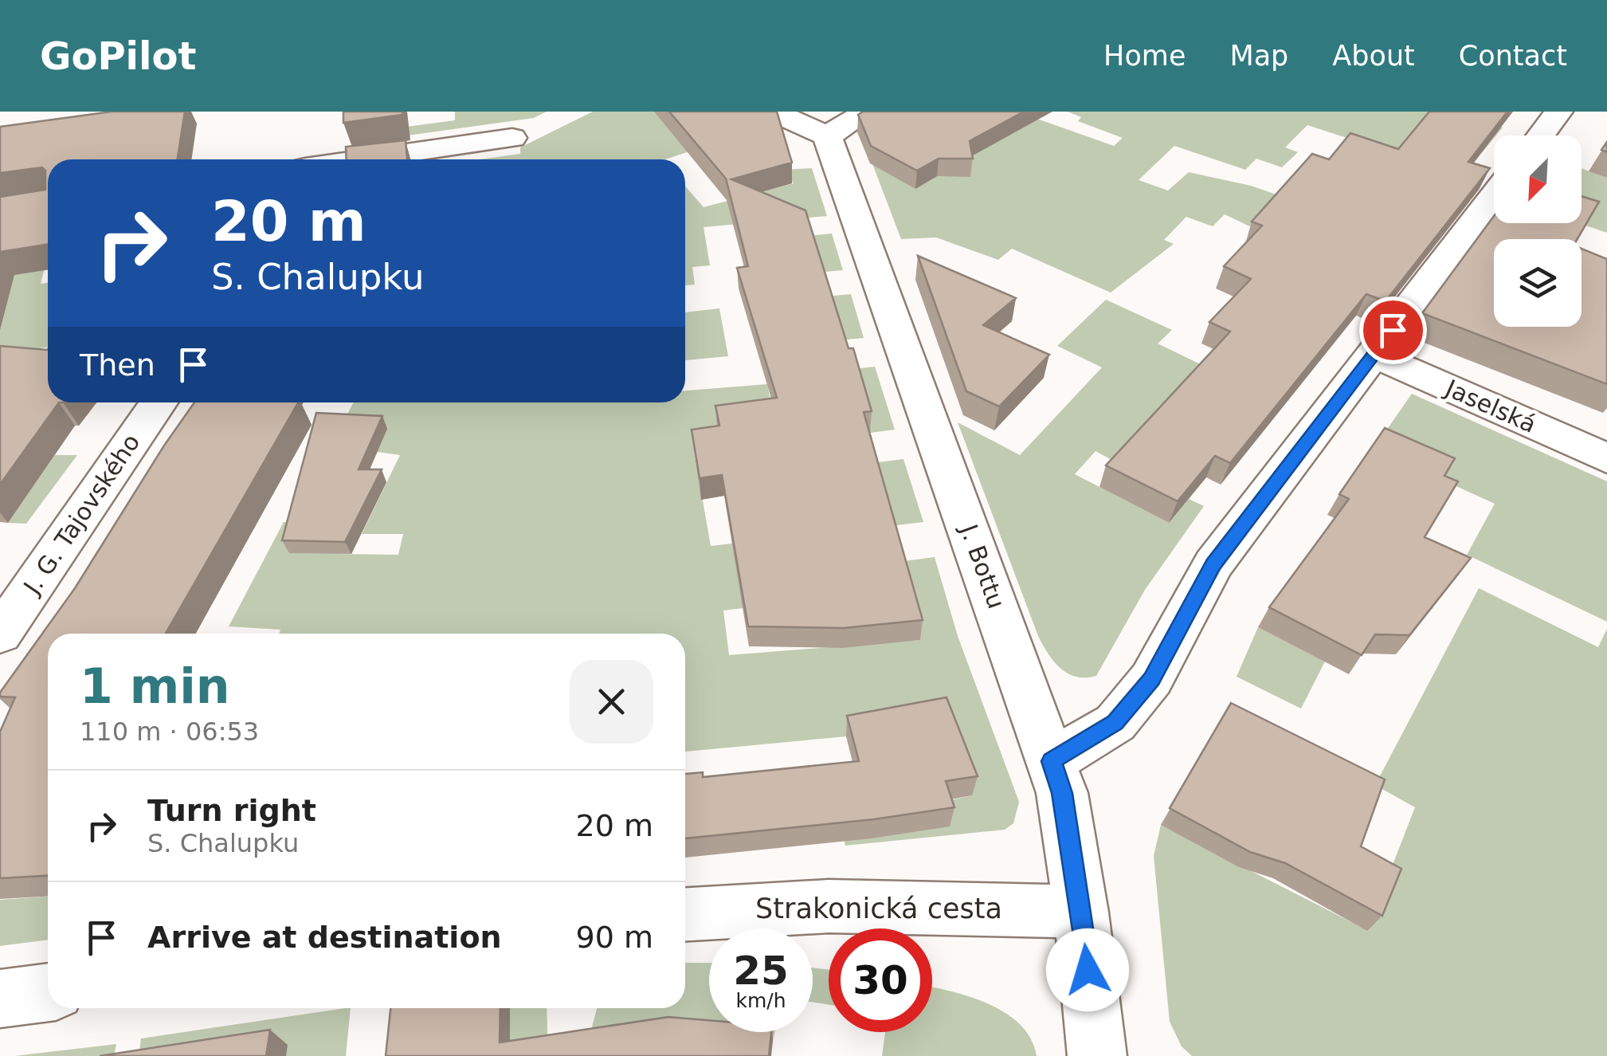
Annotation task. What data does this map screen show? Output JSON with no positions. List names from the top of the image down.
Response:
{
  "streets": {
    "street": [
      "Jaselská",
      "J. G. Tajovského",
      "J. Bottu",
      "Strakonická cesta"
    ]
  },
  "crossings": [
    ["J. Bottu", "Strakonická cesta"]
  ],
  "north": "bottom left",
  "page": {
    "header": "GoPilot",
    "nav": [
      "Home",
      "Map",
      "About",
      "Contact"
    ],
    "turn": ["20 m", "S. Chalupku"],
    "then": "Then",
    "heading": ["1 min", "110 m · 06:53"],
    "list": [
      {
        "name": "Turn right",
        "note": "S. Chalupku",
        "value": "20 m"
      },
      {
        "name": "Arrive at destination",
        "value": "90 m"
      }
    ],
    "speed": "25 km/h",
    "limit": "30"
  }
}
